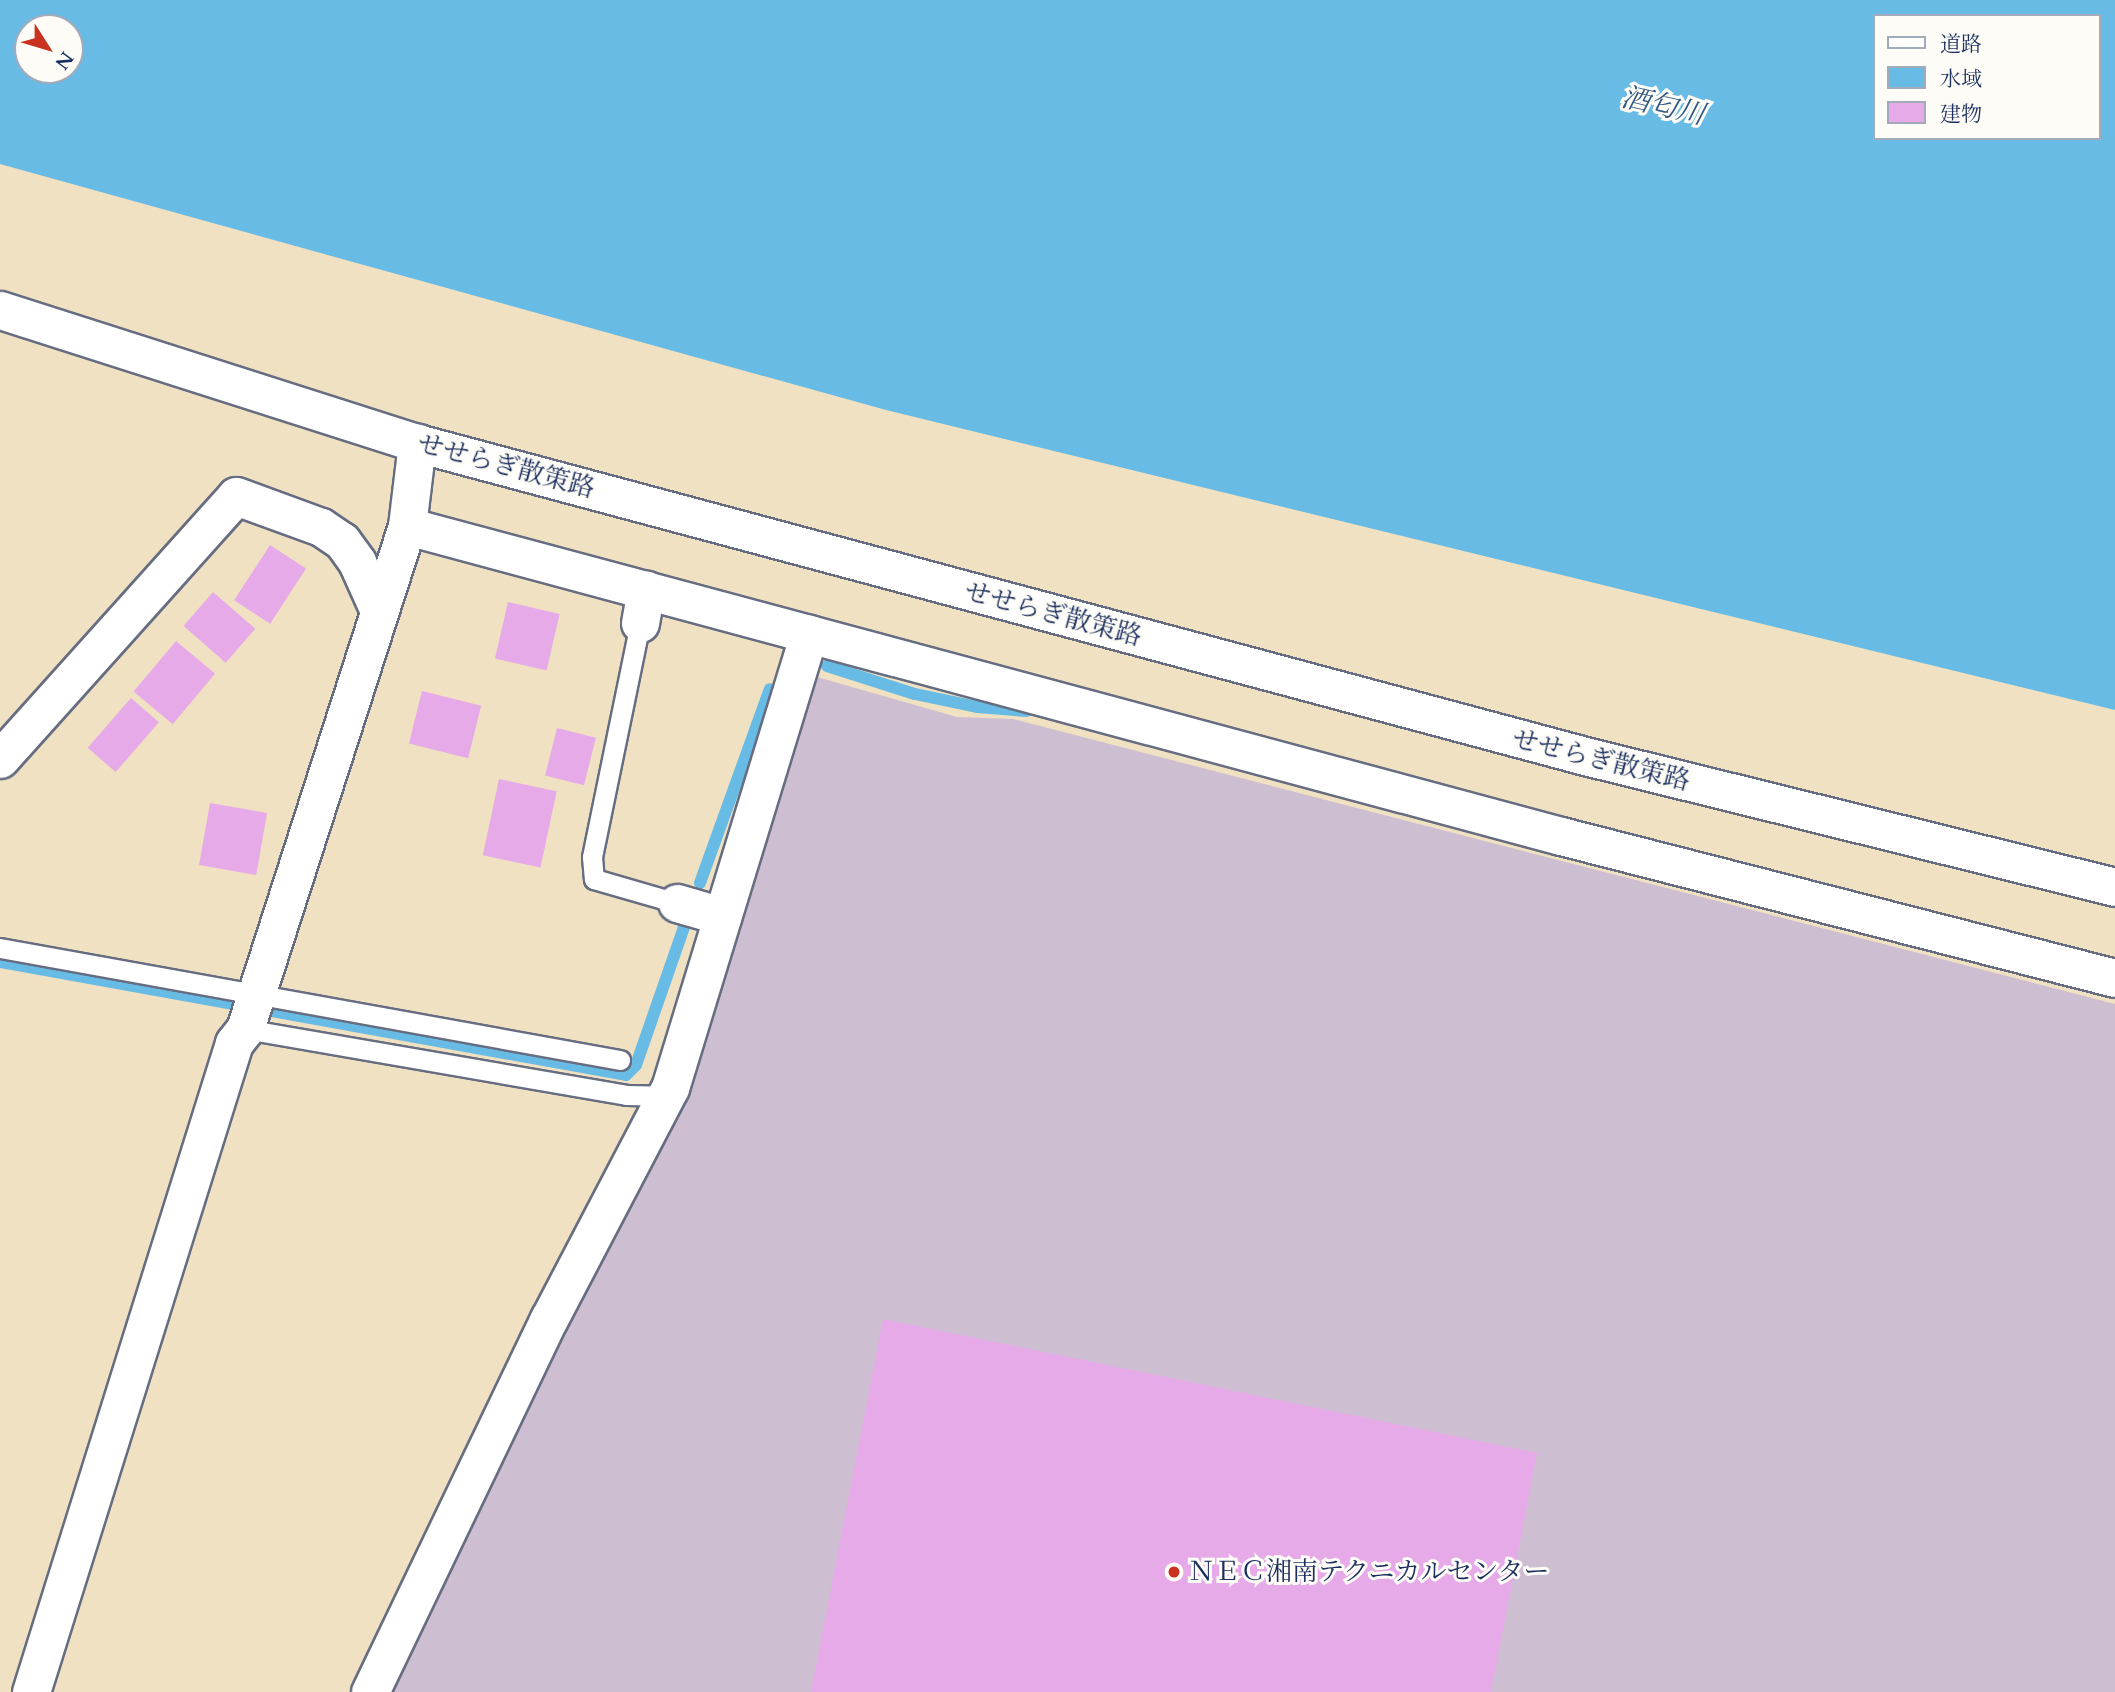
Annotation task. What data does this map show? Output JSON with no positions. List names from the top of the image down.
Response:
{
  "streets": {
    "street": ["せせらぎ散策路"]
  },
  "water": ["酒匂川"],
  "places": ["ＮＥＣ湘南テクニカルセンター"],
  "legend": ["道路", "水域", "建物"],
  "north": "bottom right"
}
